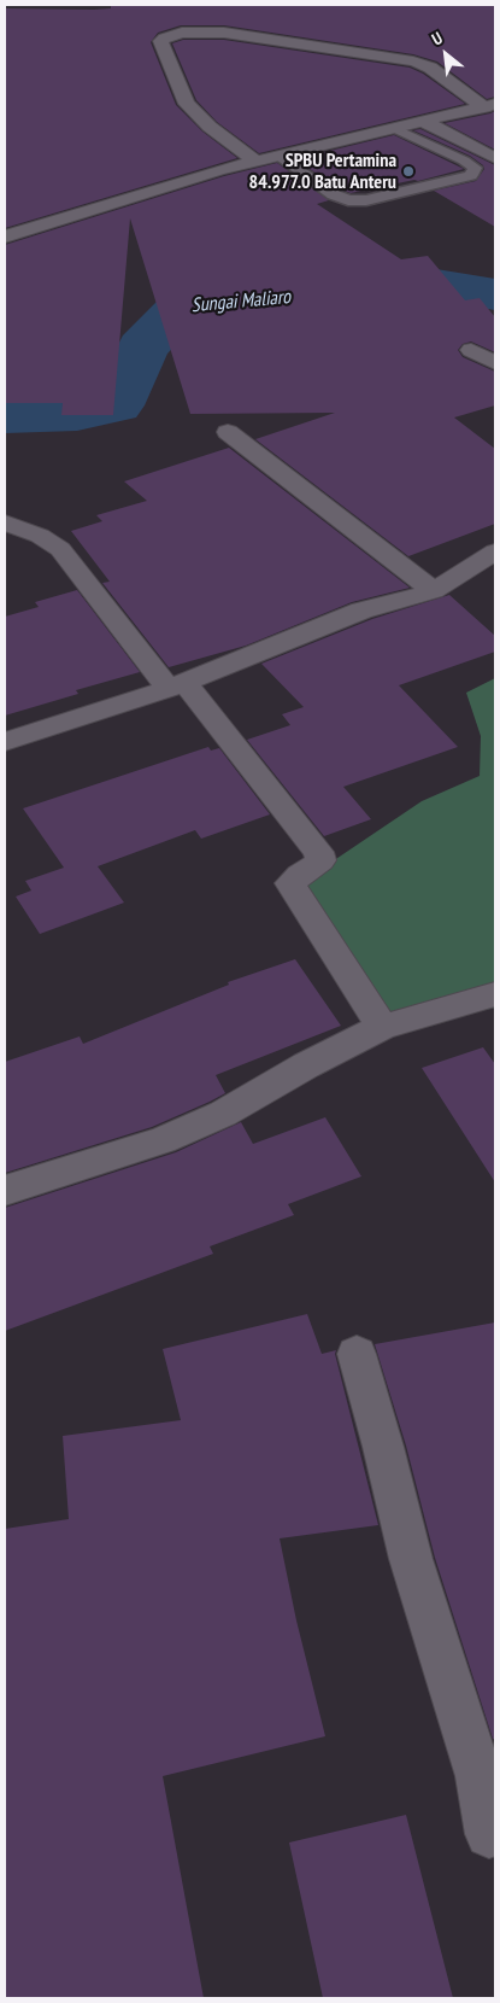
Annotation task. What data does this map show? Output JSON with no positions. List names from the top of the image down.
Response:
{
  "water": ["Sungai Maliaro"],
  "places": ["SPBU Pertamina 84.977.0 Batu Anteru"],
  "north": "top left"
}
